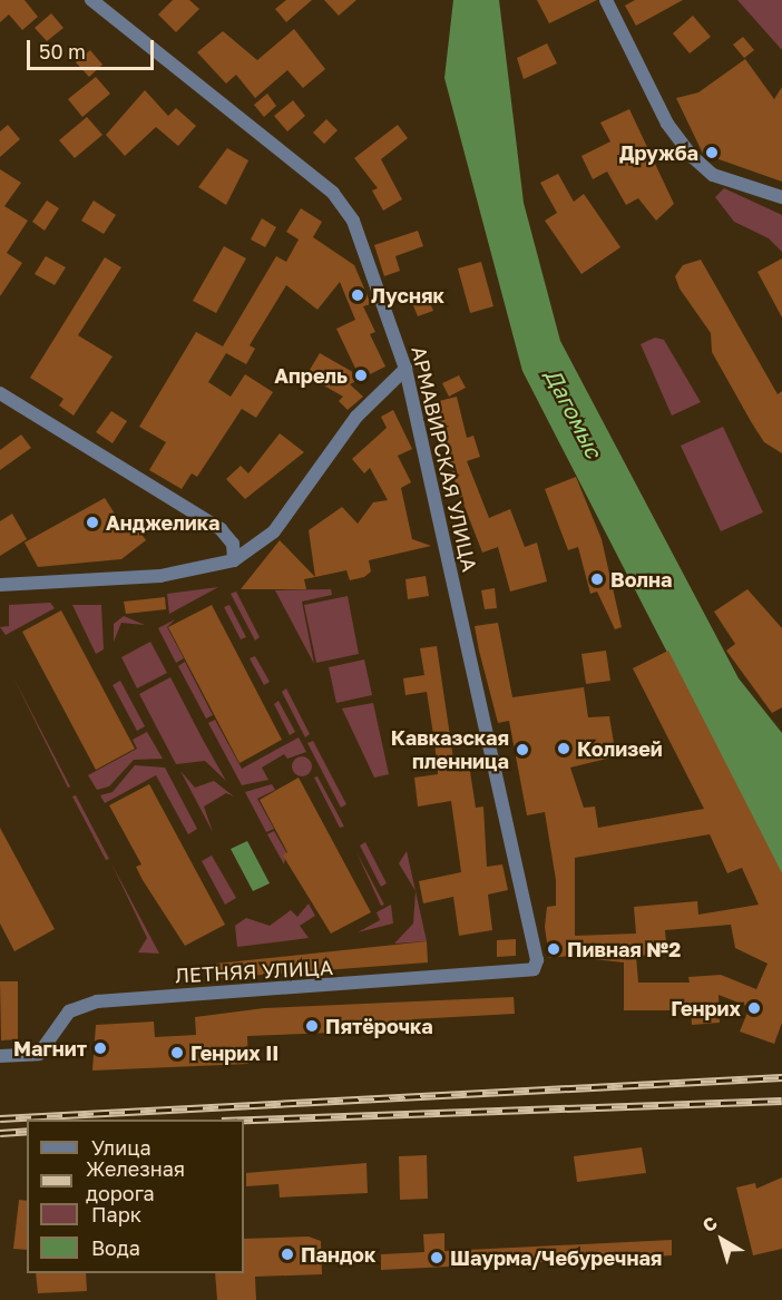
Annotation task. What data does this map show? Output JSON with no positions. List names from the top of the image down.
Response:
{
  "streets": {
    "street": ["АРМАВИРСКАЯ УЛИЦА", "ЛЕТНЯЯ УЛИЦА"]
  },
  "crossings": [
    ["АРМАВИРСКАЯ УЛИЦА", "ЛЕТНЯЯ УЛИЦА"]
  ],
  "water": ["Дагомыс"],
  "places": [
    "Дружба",
    "Лусняк",
    "Апрель",
    "Анджелика",
    "Волна",
    "Колизей",
    "Кавказская пленница",
    "Пивная №2",
    "Генрих",
    "Пятёрочка",
    "Магнит",
    "Генрих II",
    "Пандок",
    "Шаурма/Чебуречная"
  ],
  "legend": [
    "Улица",
    "Железная дорога",
    "Парк",
    "Вода"
  ],
  "scale_bar": "50 m",
  "north": "top left"
}
